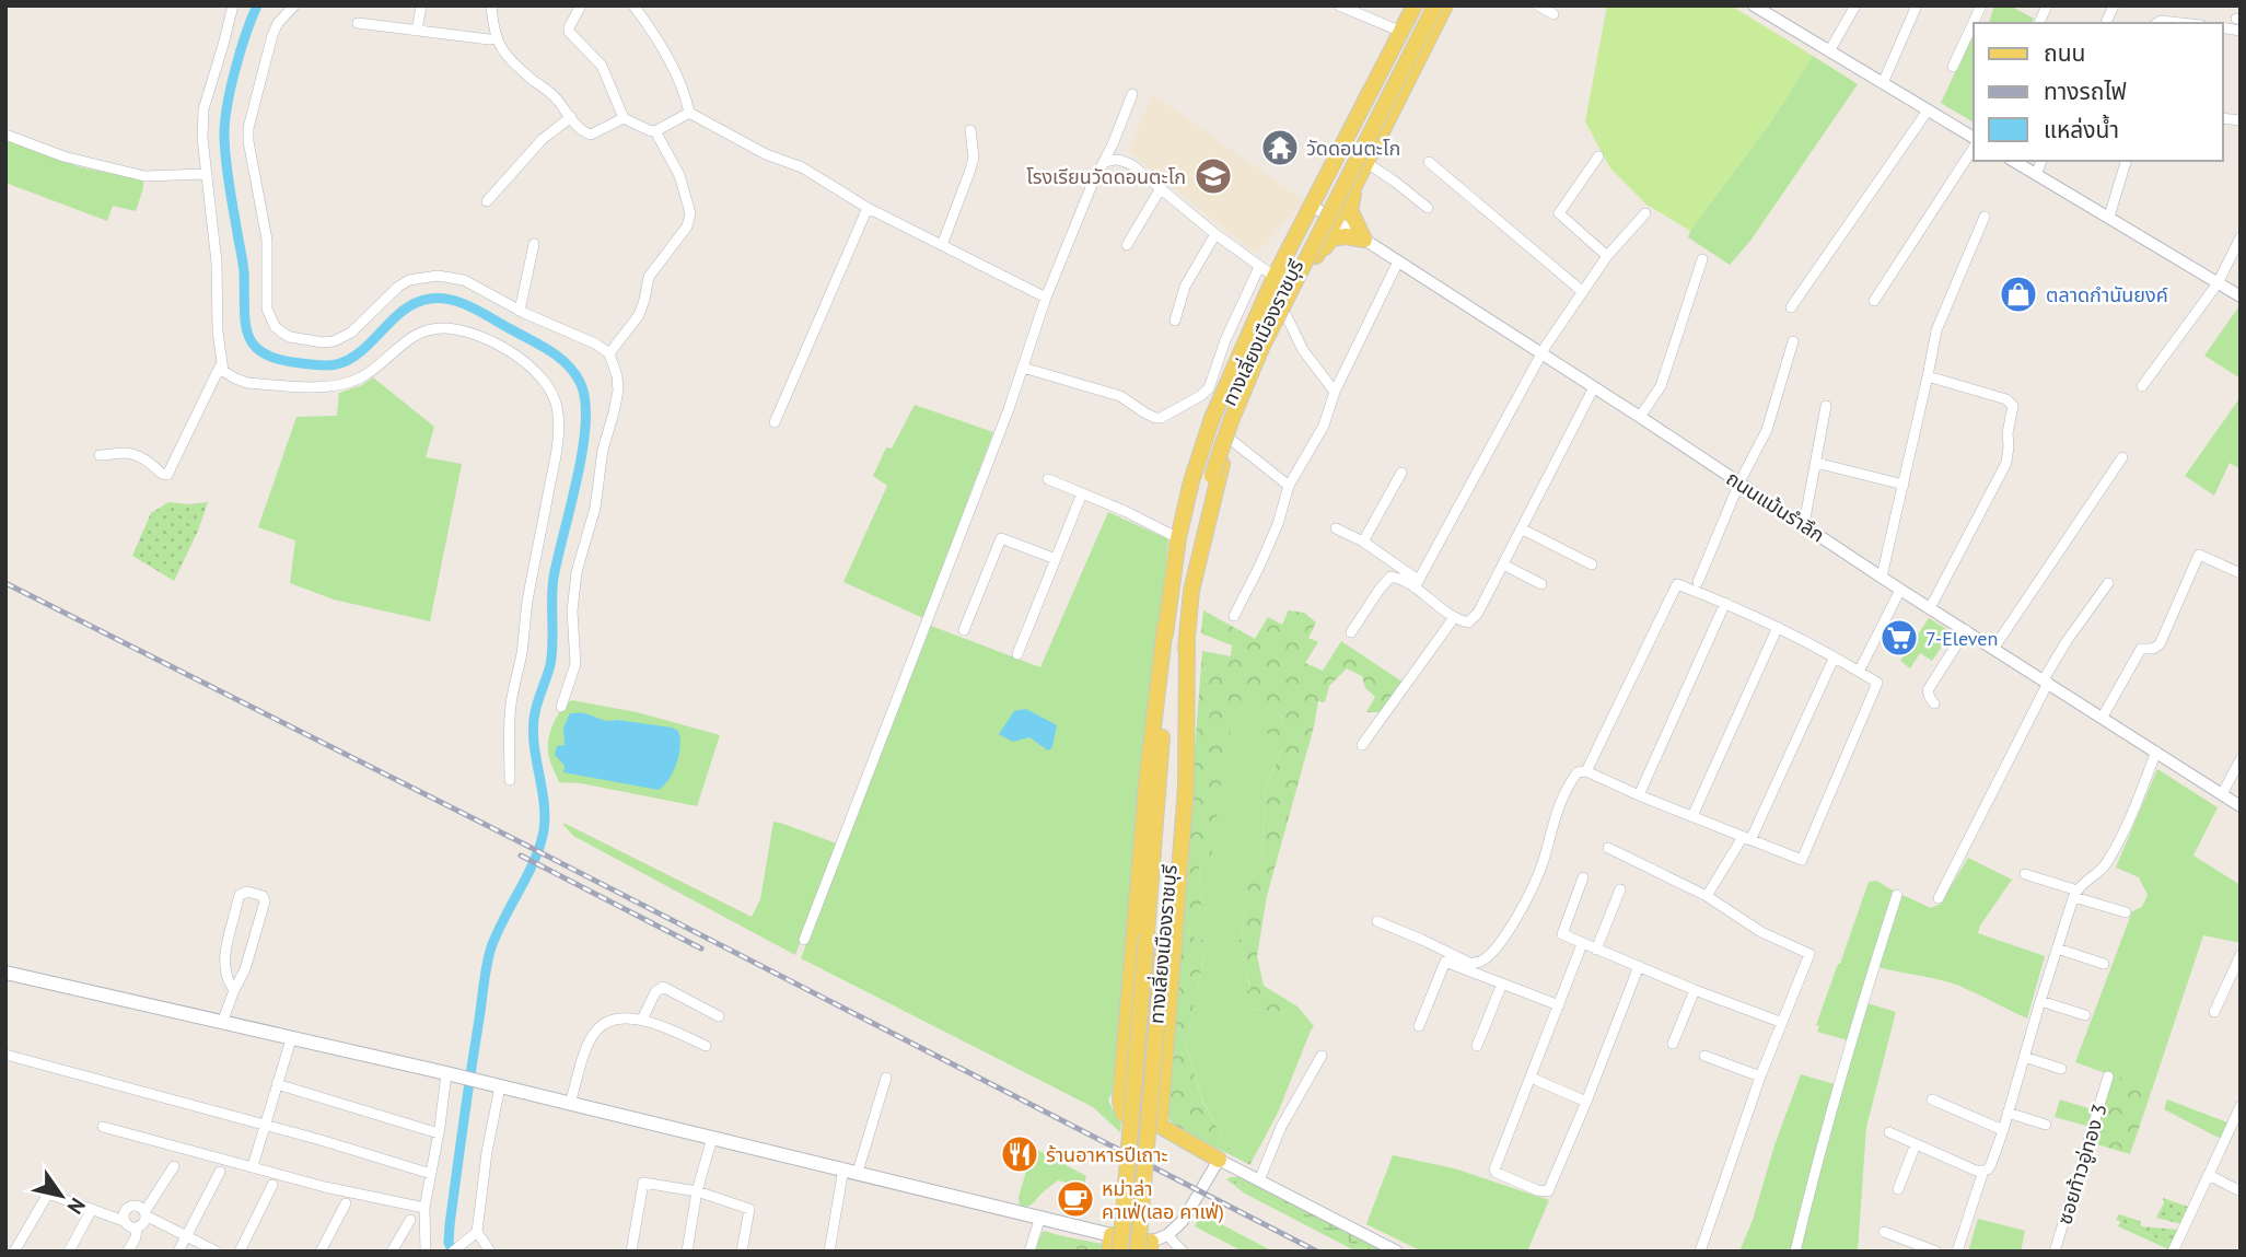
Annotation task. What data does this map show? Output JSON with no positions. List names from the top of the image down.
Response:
{
  "streets": {
    "main road": ["ทางเลี่ยงเมืองราชบุรี"],
    "street": ["ถนนแม้นรำลึก", "ซอยท้าวอู่ทอง 3"]
  },
  "crossings": [
    ["ทางเลี่ยงเมืองราชบุรี", "ถนนแม้นรำลึก"]
  ],
  "places": {
    "temple": ["วัดดอนตะโก"],
    "school or university": ["โรงเรียนวัดดอนตะโก"],
    "shop": ["ตลาดกำนันยงค์"],
    "supermarket": ["7-Eleven"],
    "restaurant": ["ร้านอาหารปีเถาะ"],
    "cafe": ["หม่าล่า คาเฟ่(เลอ คาเฟ่)"]
  },
  "legend": ["ถนน", "ทางรถไฟ", "แหล่งน้ำ"],
  "north": "bottom right"
}
